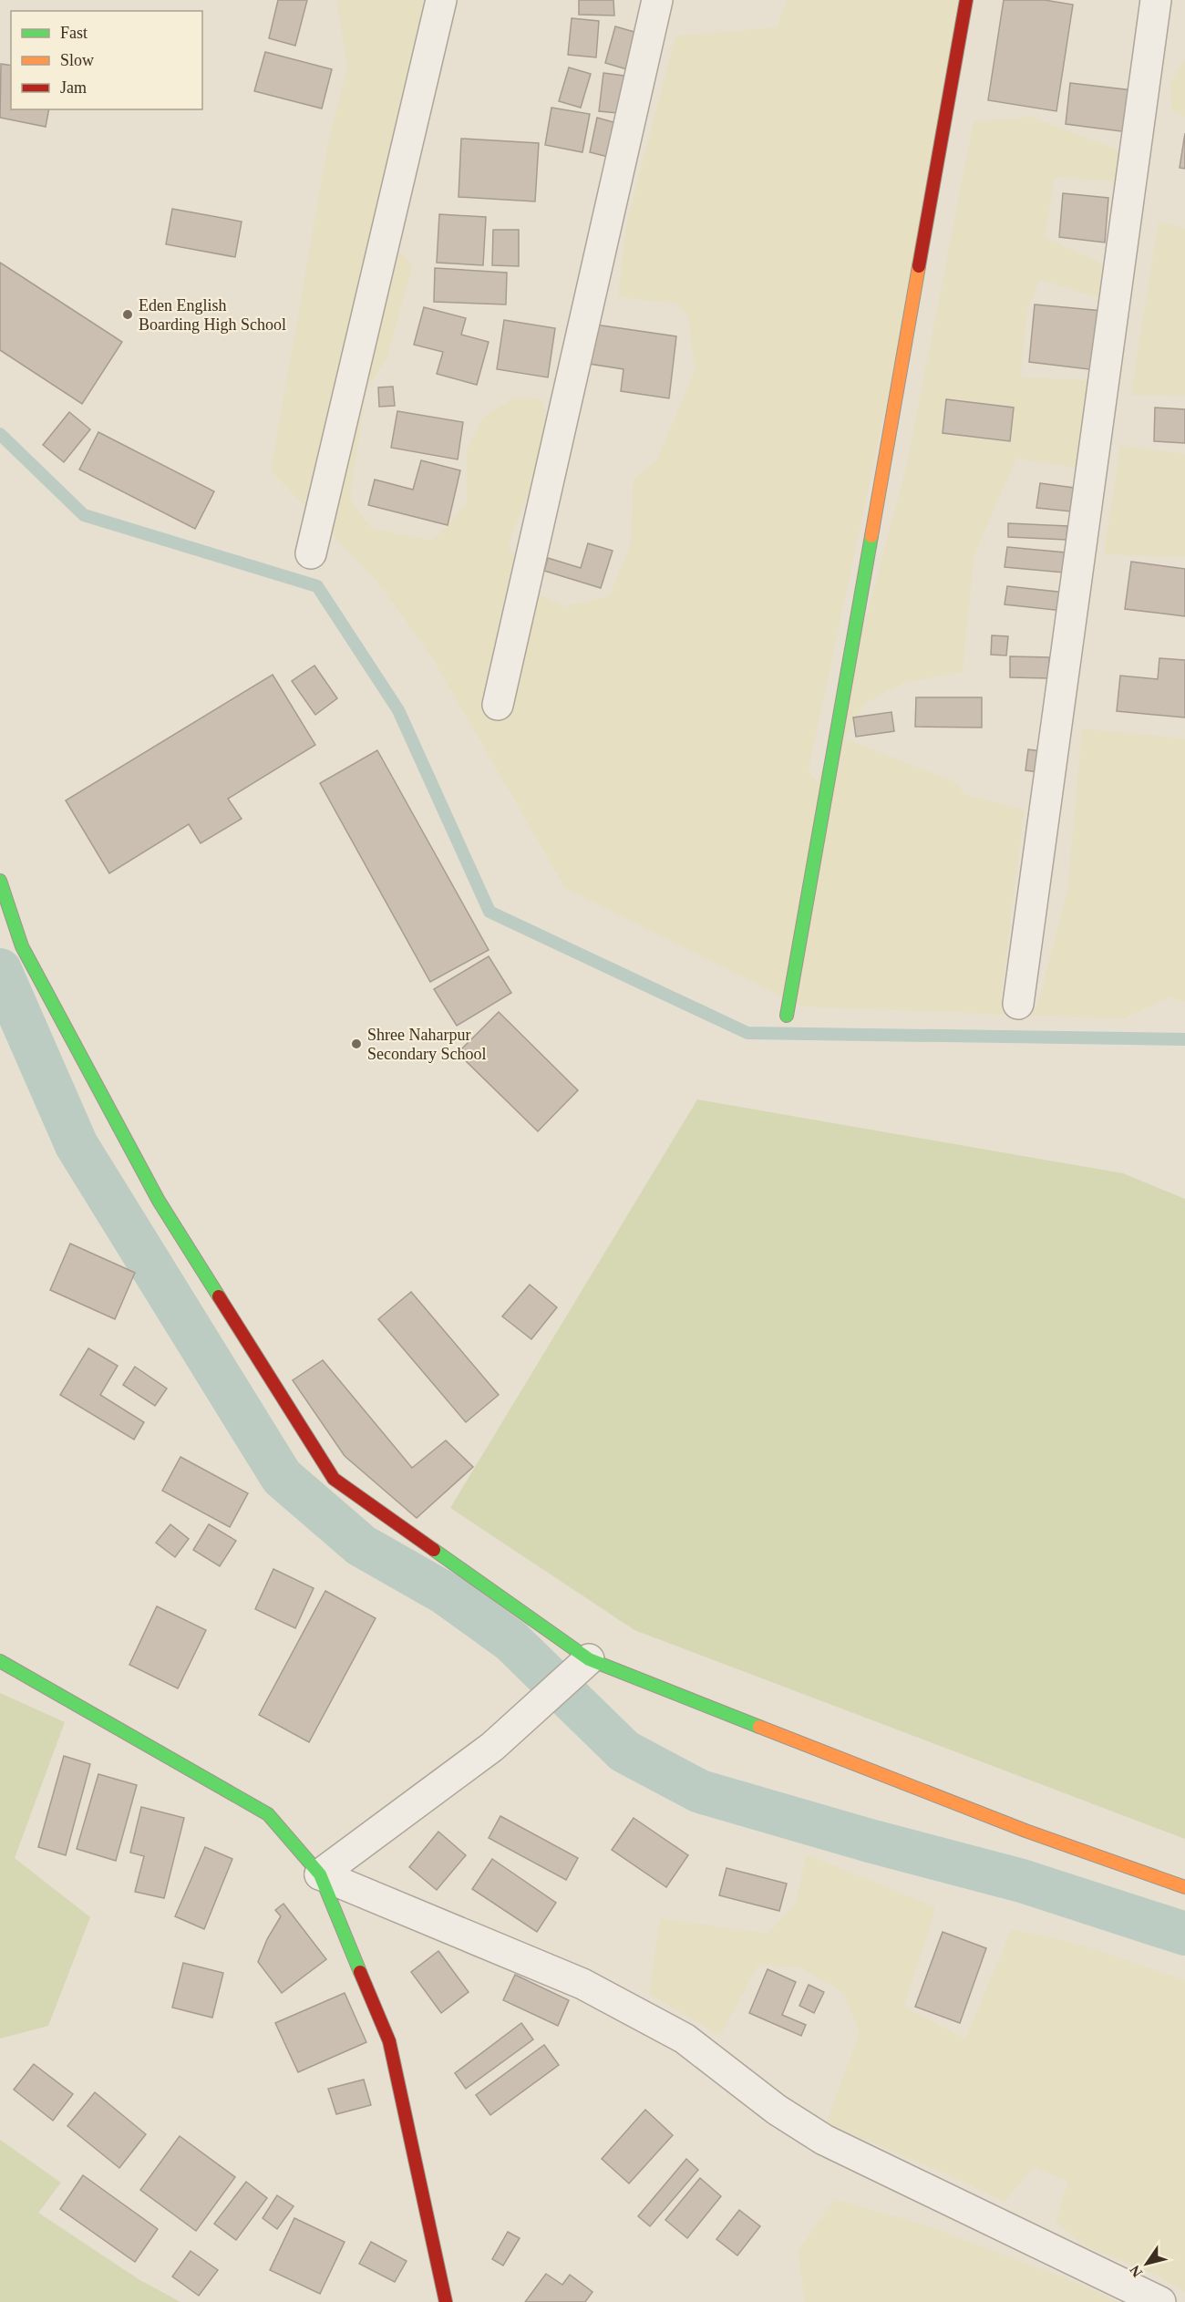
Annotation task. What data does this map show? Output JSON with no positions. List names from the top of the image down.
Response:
{
  "places": ["Eden English Boarding High School", "Shree Naharpur Secondary School"],
  "legend": ["Fast", "Slow", "Jam"],
  "north": "bottom left"
}
